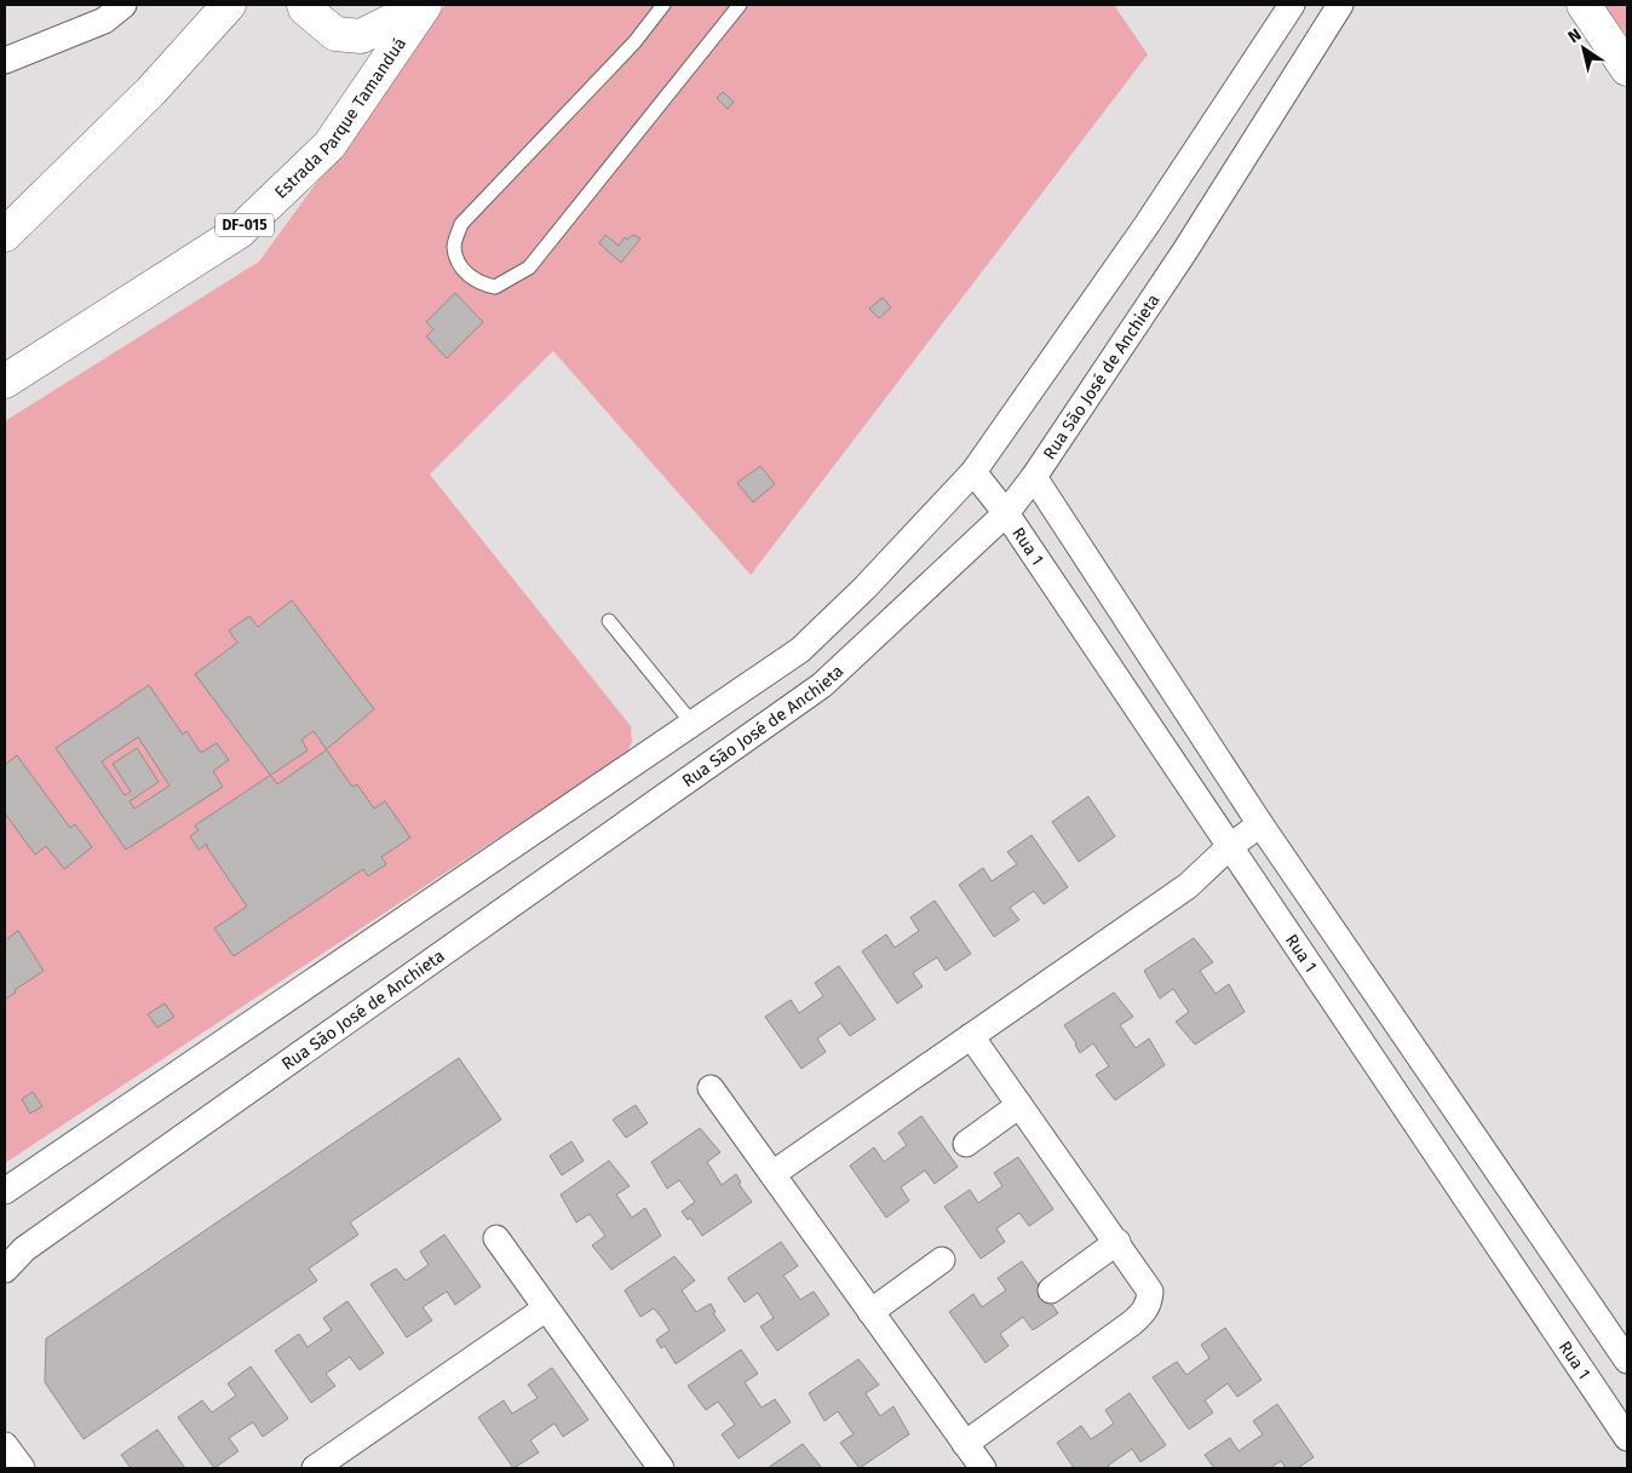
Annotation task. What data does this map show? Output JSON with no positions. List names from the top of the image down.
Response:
{
  "streets": {
    "main road": ["Estrada Parque Tamanduá", "DF-015"],
    "street": ["Rua São José de Anchieta", "Rua 1"]
  },
  "crossings": [
    ["Rua São José de Anchieta", "Rua 1"]
  ],
  "north": "top left"
}
